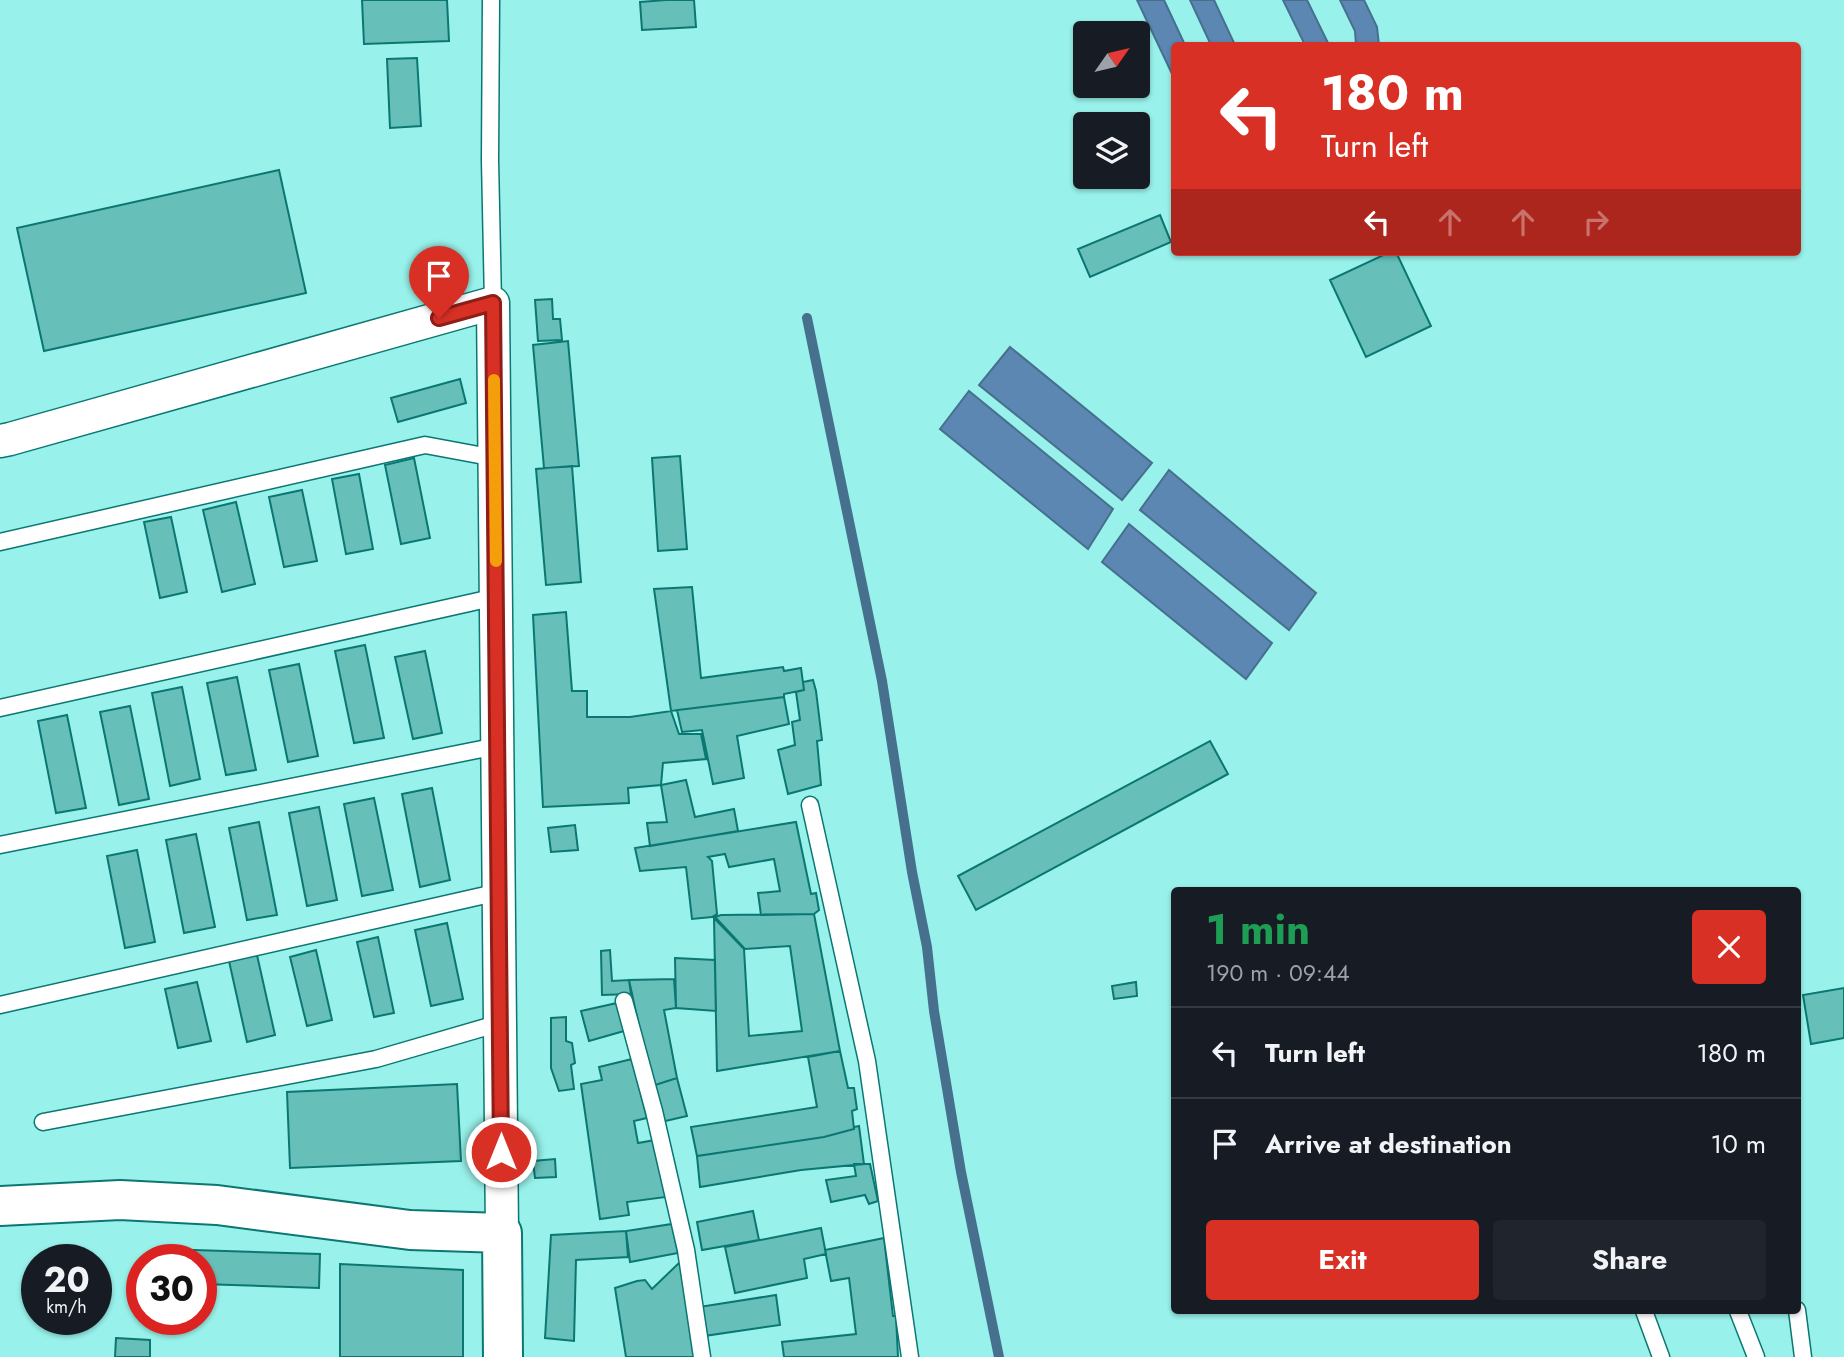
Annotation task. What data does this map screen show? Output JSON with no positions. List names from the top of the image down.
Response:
{
  "north": "top right",
  "page": {
    "turn": ["180 m", "Turn left"],
    "heading": ["1 min", "190 m · 09:44"],
    "list": [
      {
        "name": "Turn left",
        "value": "180 m"
      },
      {
        "name": "Arrive at destination",
        "value": "10 m"
      }
    ],
    "buttons": ["Exit", "Share"],
    "speed": "20 km/h",
    "limit": "30"
  }
}
